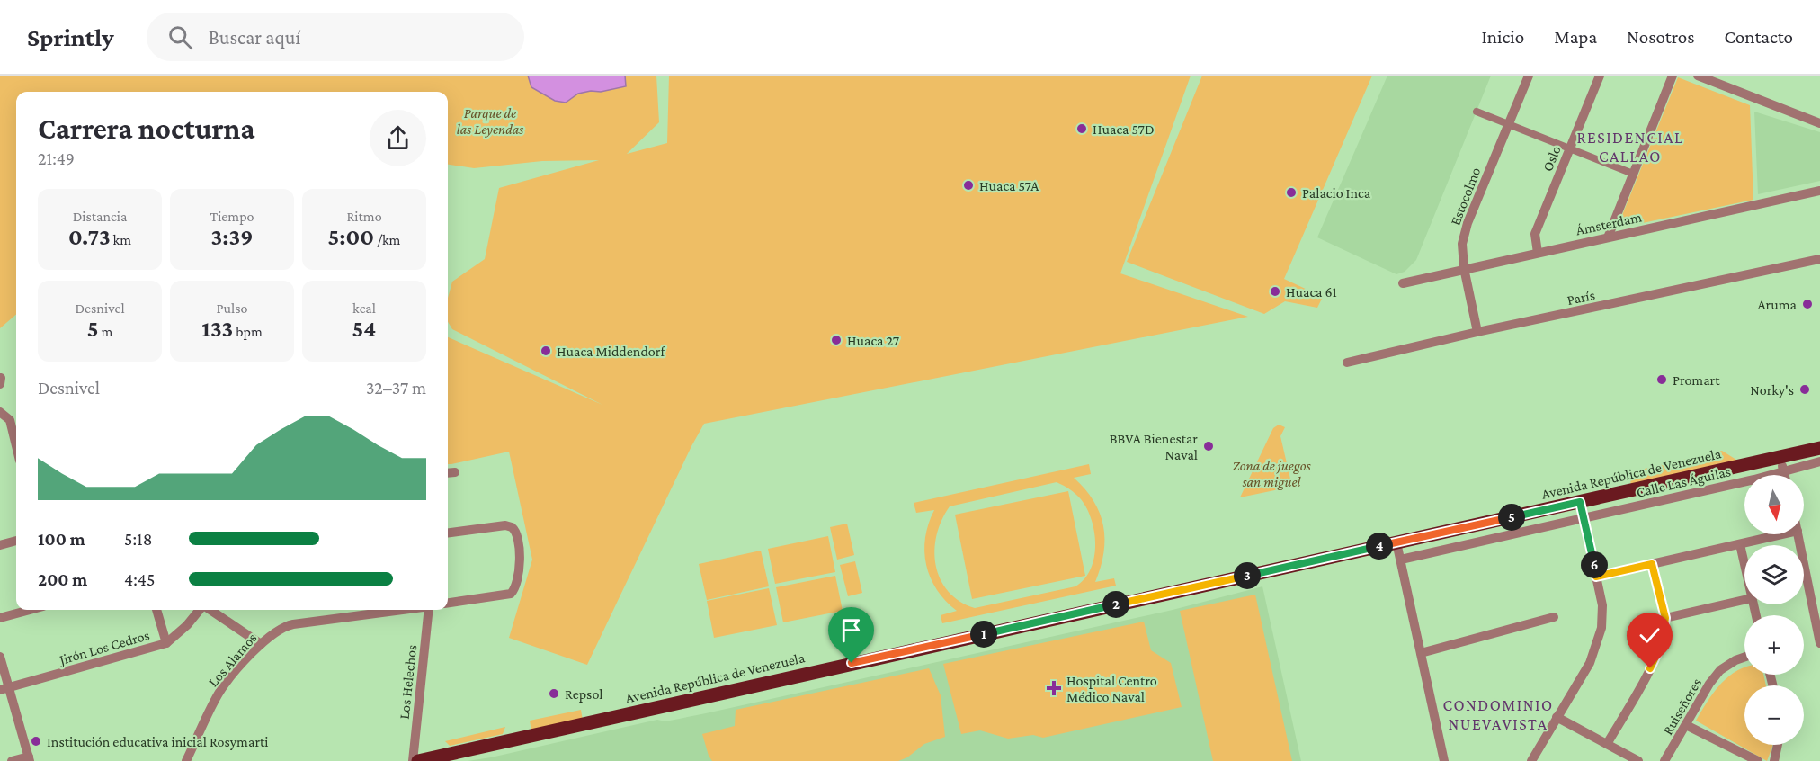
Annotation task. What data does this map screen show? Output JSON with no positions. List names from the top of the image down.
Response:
{
  "streets": {
    "main road": ["Avenida República de Venezuela"],
    "street": [
      "Oslo",
      "Estocolmo",
      "Ámsterdam",
      "París",
      "Calle Las Águilas",
      "Jirón Los Cedros",
      "Los Alamos",
      "Los Helechos",
      "Ruiseñores"
    ]
  },
  "crossings": [
    ["Oslo", "Ámsterdam"],
    ["Estocolmo", "Ámsterdam"],
    ["Estocolmo", "París"]
  ],
  "districts": ["RESIDENCIAL CALLAO", "CONDOMINIO NUEVAVISTA"],
  "parks": ["Parque de las Leyendas", "Zona de juegos san miguel"],
  "places": {
    "other": [
      "Huaca 57D",
      "Huaca 57A",
      "Palacio Inca",
      "Huaca 61",
      "Aruma",
      "Huaca 27",
      "Huaca Middendorf",
      "Promart",
      "Norky's",
      "BBVA Bienestar Naval",
      "Repsol",
      "Institución educativa inicial Rosymarti"
    ],
    "health": ["Hospital Centro Médico Naval"]
  },
  "north": "bottom",
  "page": {
    "header": "Sprintly",
    "search": "Buscar aquí",
    "nav": [
      "Inicio",
      "Mapa",
      "Nosotros",
      "Contacto"
    ],
    "heading": ["Carrera nocturna", "21:49"],
    "stats": [
      ["Distancia", "0.73 km"],
      ["Tiempo", "3:39"],
      ["Ritmo", "5:00 /km"],
      ["Desnivel", "5 m"],
      ["Pulso", "133 bpm"],
      ["kcal", "54"]
    ],
    "chart": ["Desnivel", "32–37 m"],
    "map_buttons": ["+", "−"],
    "pins": [
      "5",
      "4",
      "6",
      "3",
      "2",
      "1"
    ],
    "list": [
      {
        "name": "100 m",
        "note": "5:18"
      },
      {
        "name": "200 m",
        "note": "4:45"
      }
    ]
  }
}
